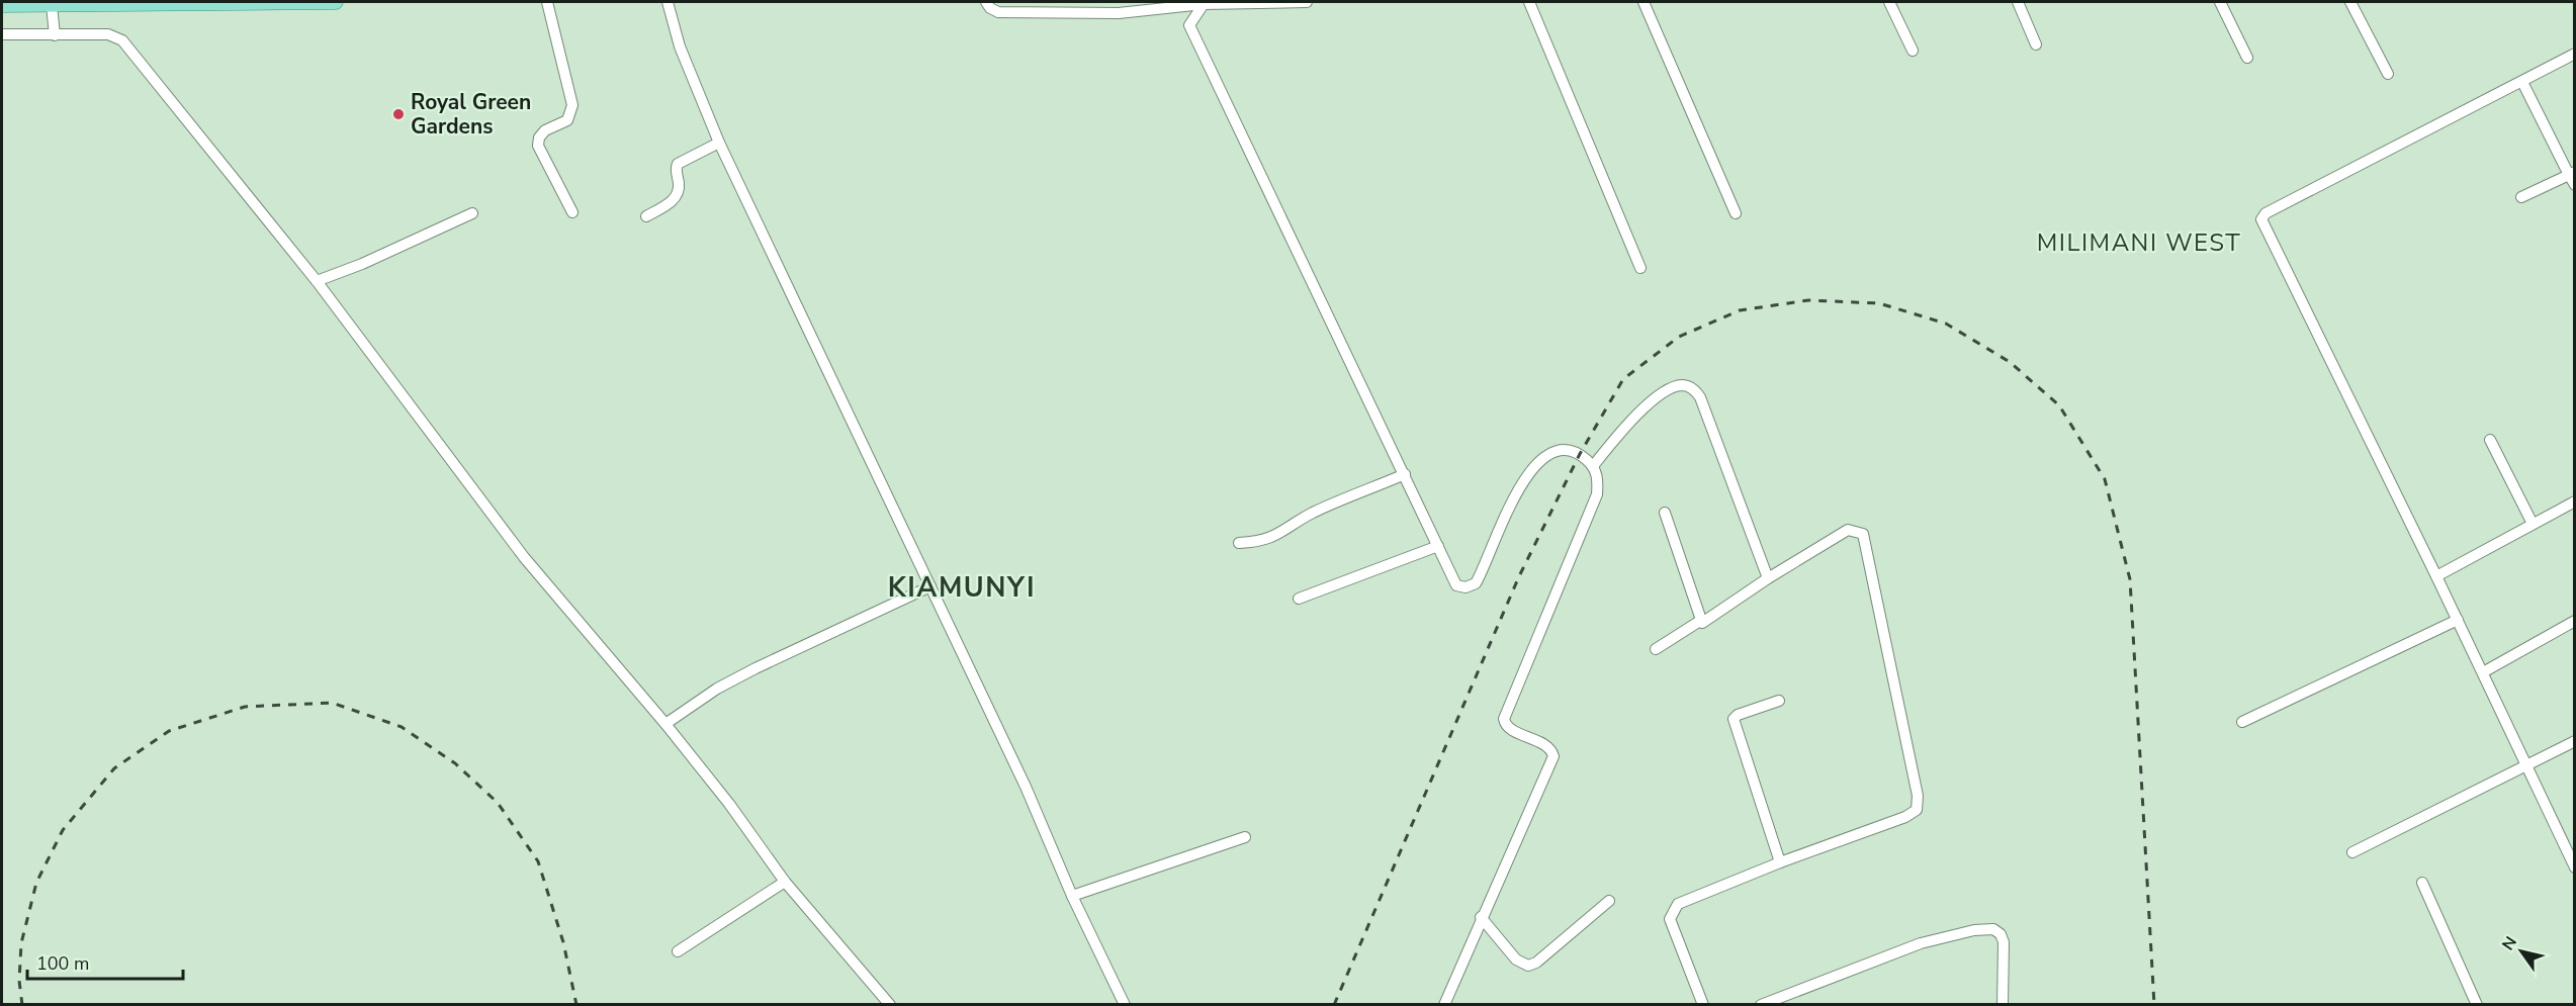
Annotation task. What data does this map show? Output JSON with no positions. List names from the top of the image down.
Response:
{
  "districts": ["MILIMANI WEST", "KIAMUNYI"],
  "places": ["Royal Green Gardens"],
  "scale_bar": "100 m",
  "north": "top left"
}
